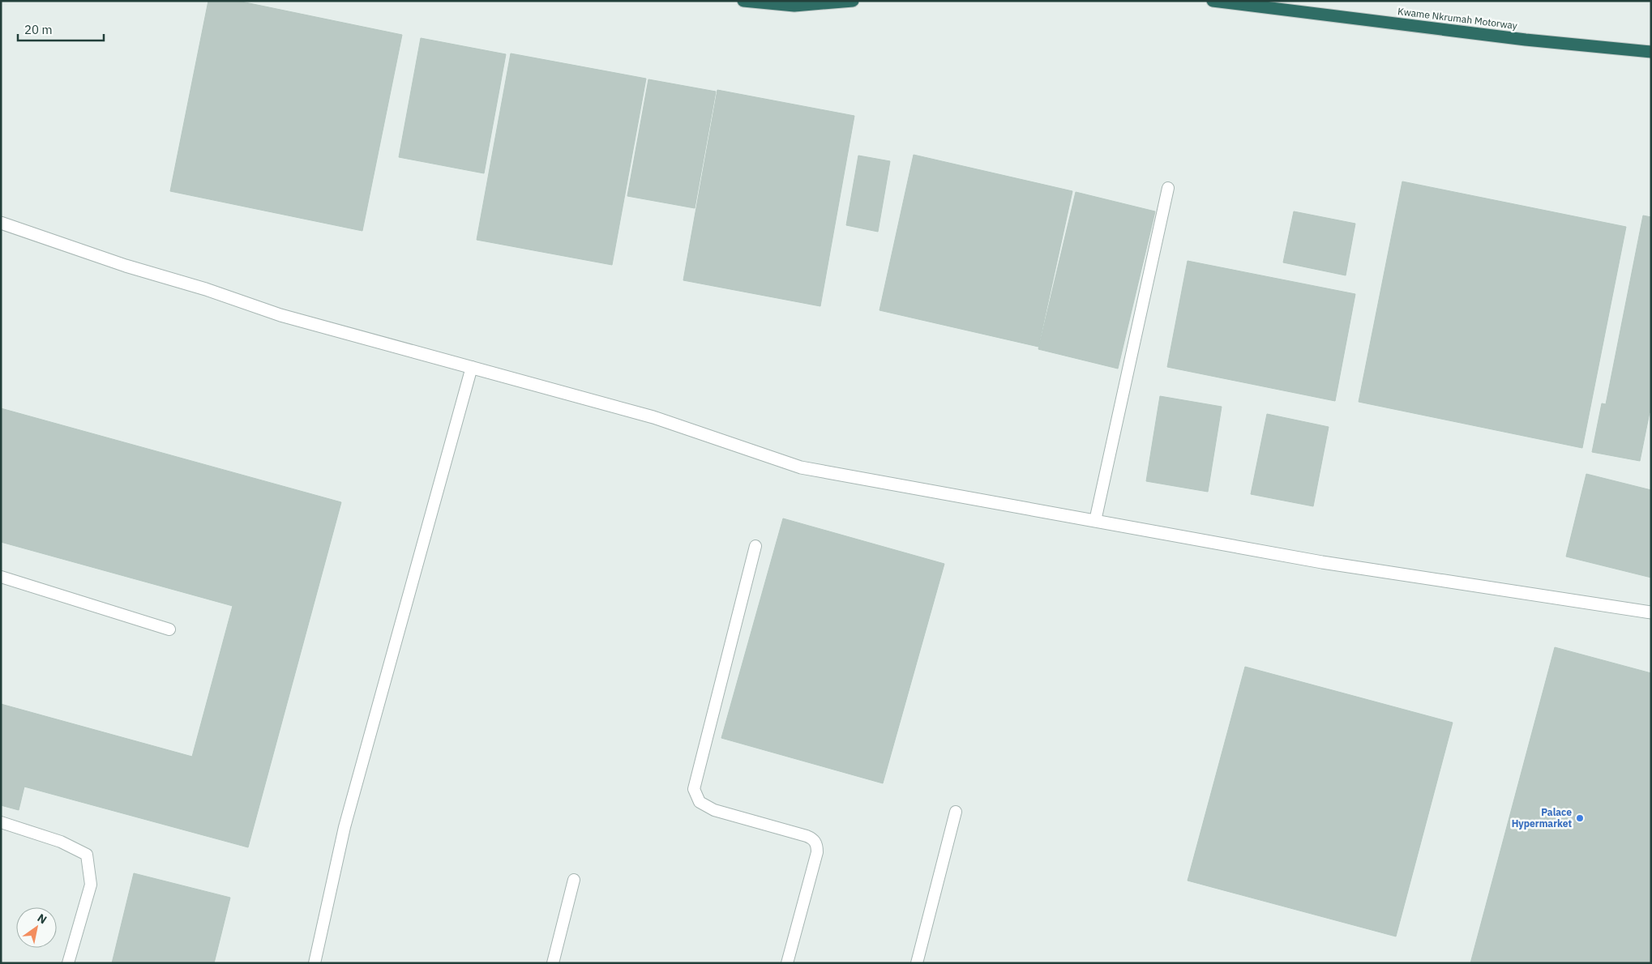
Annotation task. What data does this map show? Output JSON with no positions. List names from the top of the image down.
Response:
{
  "streets": {
    "highway": ["Kwame Nkrumah Motorway"]
  },
  "places": ["Palace Hypermarket"],
  "scale_bar": "20 m",
  "north": "top right"
}
